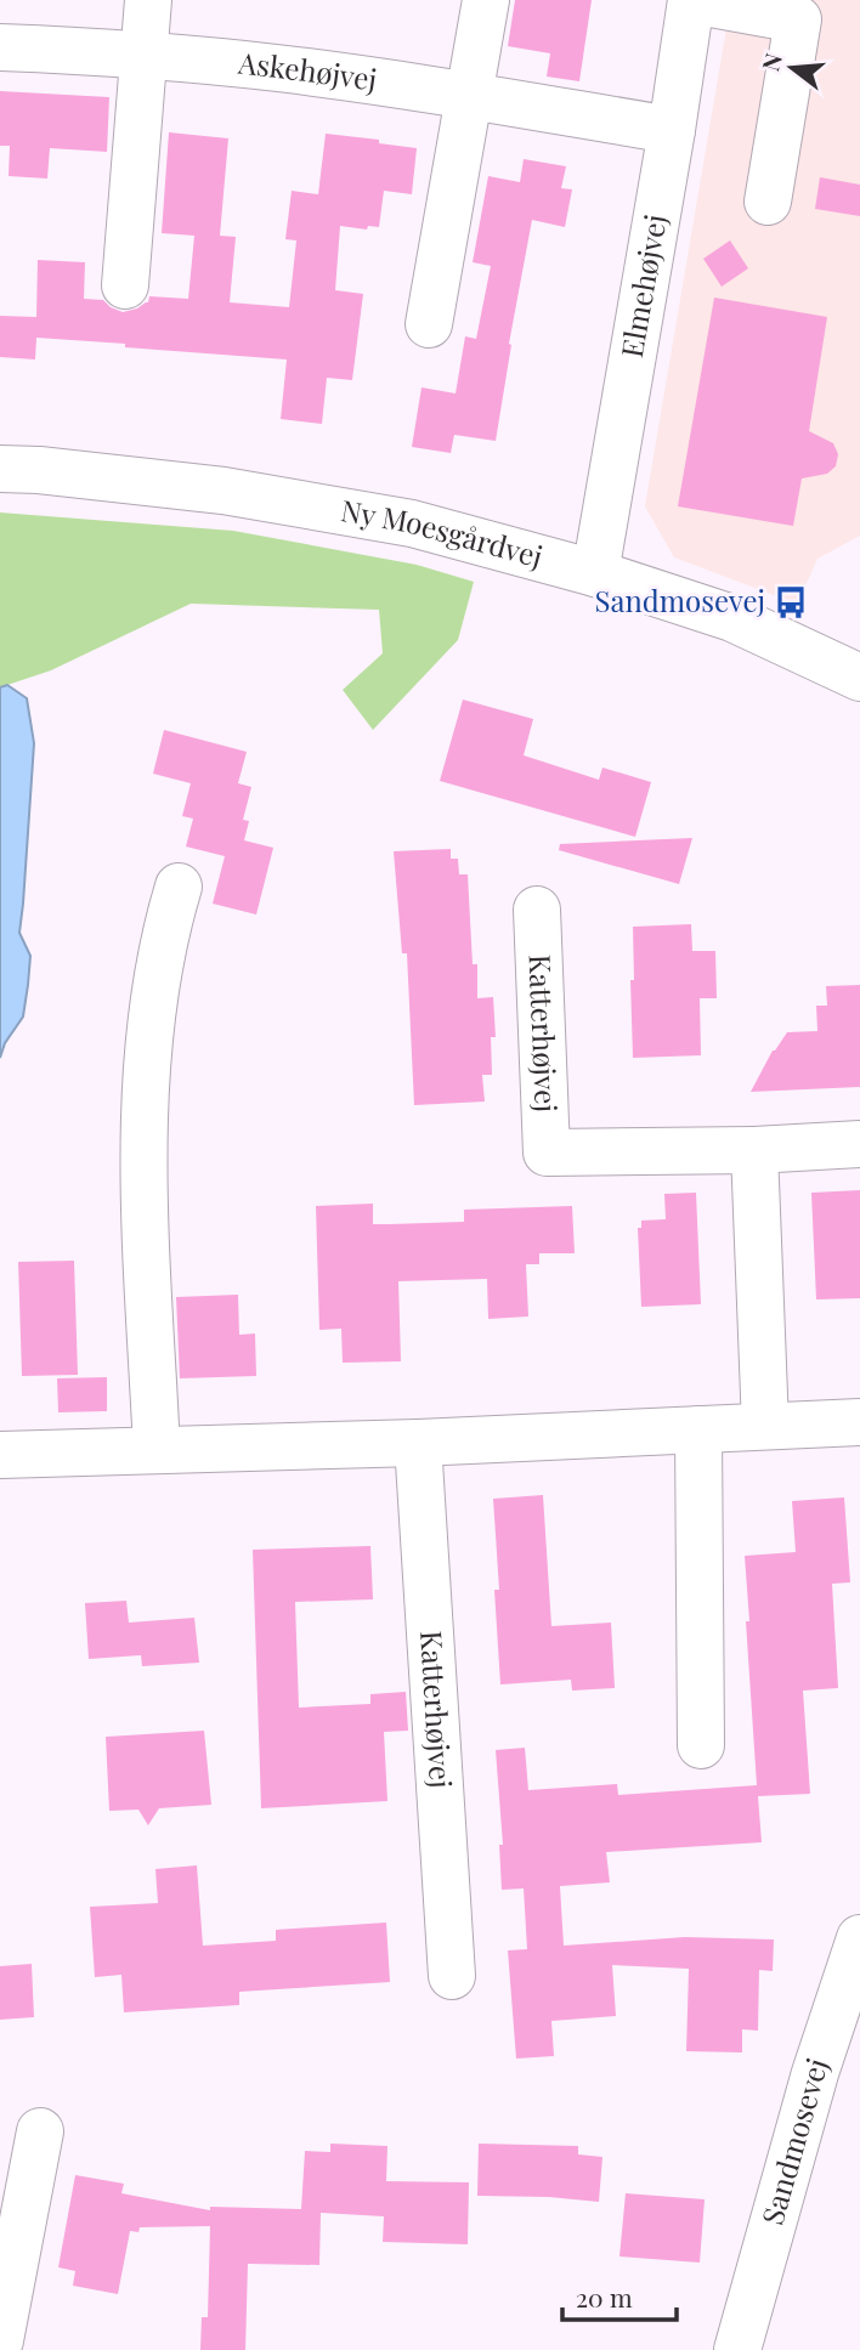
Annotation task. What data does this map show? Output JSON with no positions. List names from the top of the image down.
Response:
{
  "streets": {
    "street": [
      "Askehøjvej",
      "Elmehøjvej",
      "Ny Moesgårdvej",
      "Katterhøjvej",
      "Sandmosevej"
    ]
  },
  "crossings": [
    ["Askehøjvej", "Elmehøjvej"],
    ["Elmehøjvej", "Ny Moesgårdvej"]
  ],
  "places": {
    "bus stop": ["Sandmosevej"]
  },
  "scale_bar": "20 m",
  "north": "left"
}
